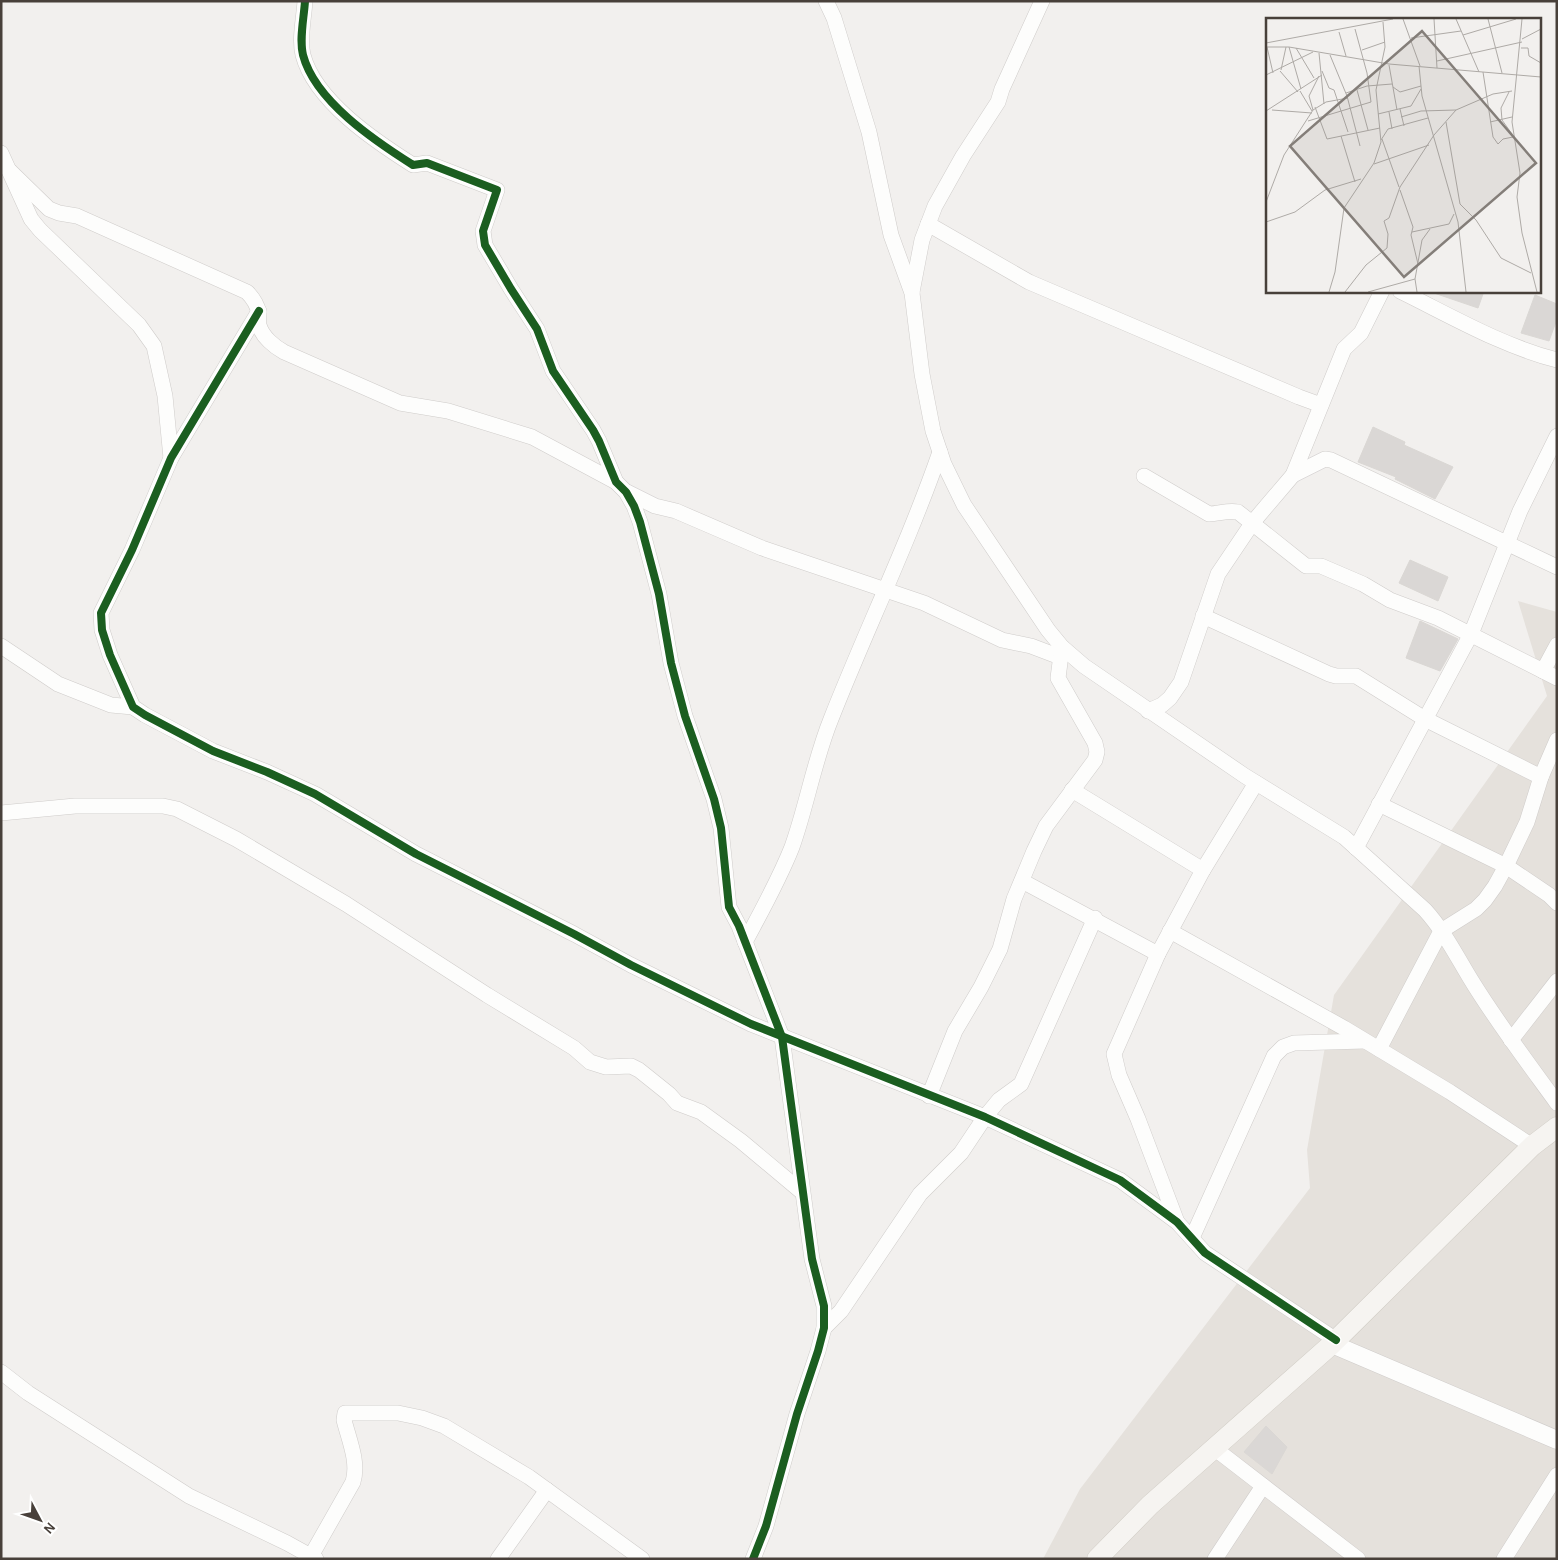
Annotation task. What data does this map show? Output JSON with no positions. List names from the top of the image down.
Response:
{
  "north": "bottom right"
}
